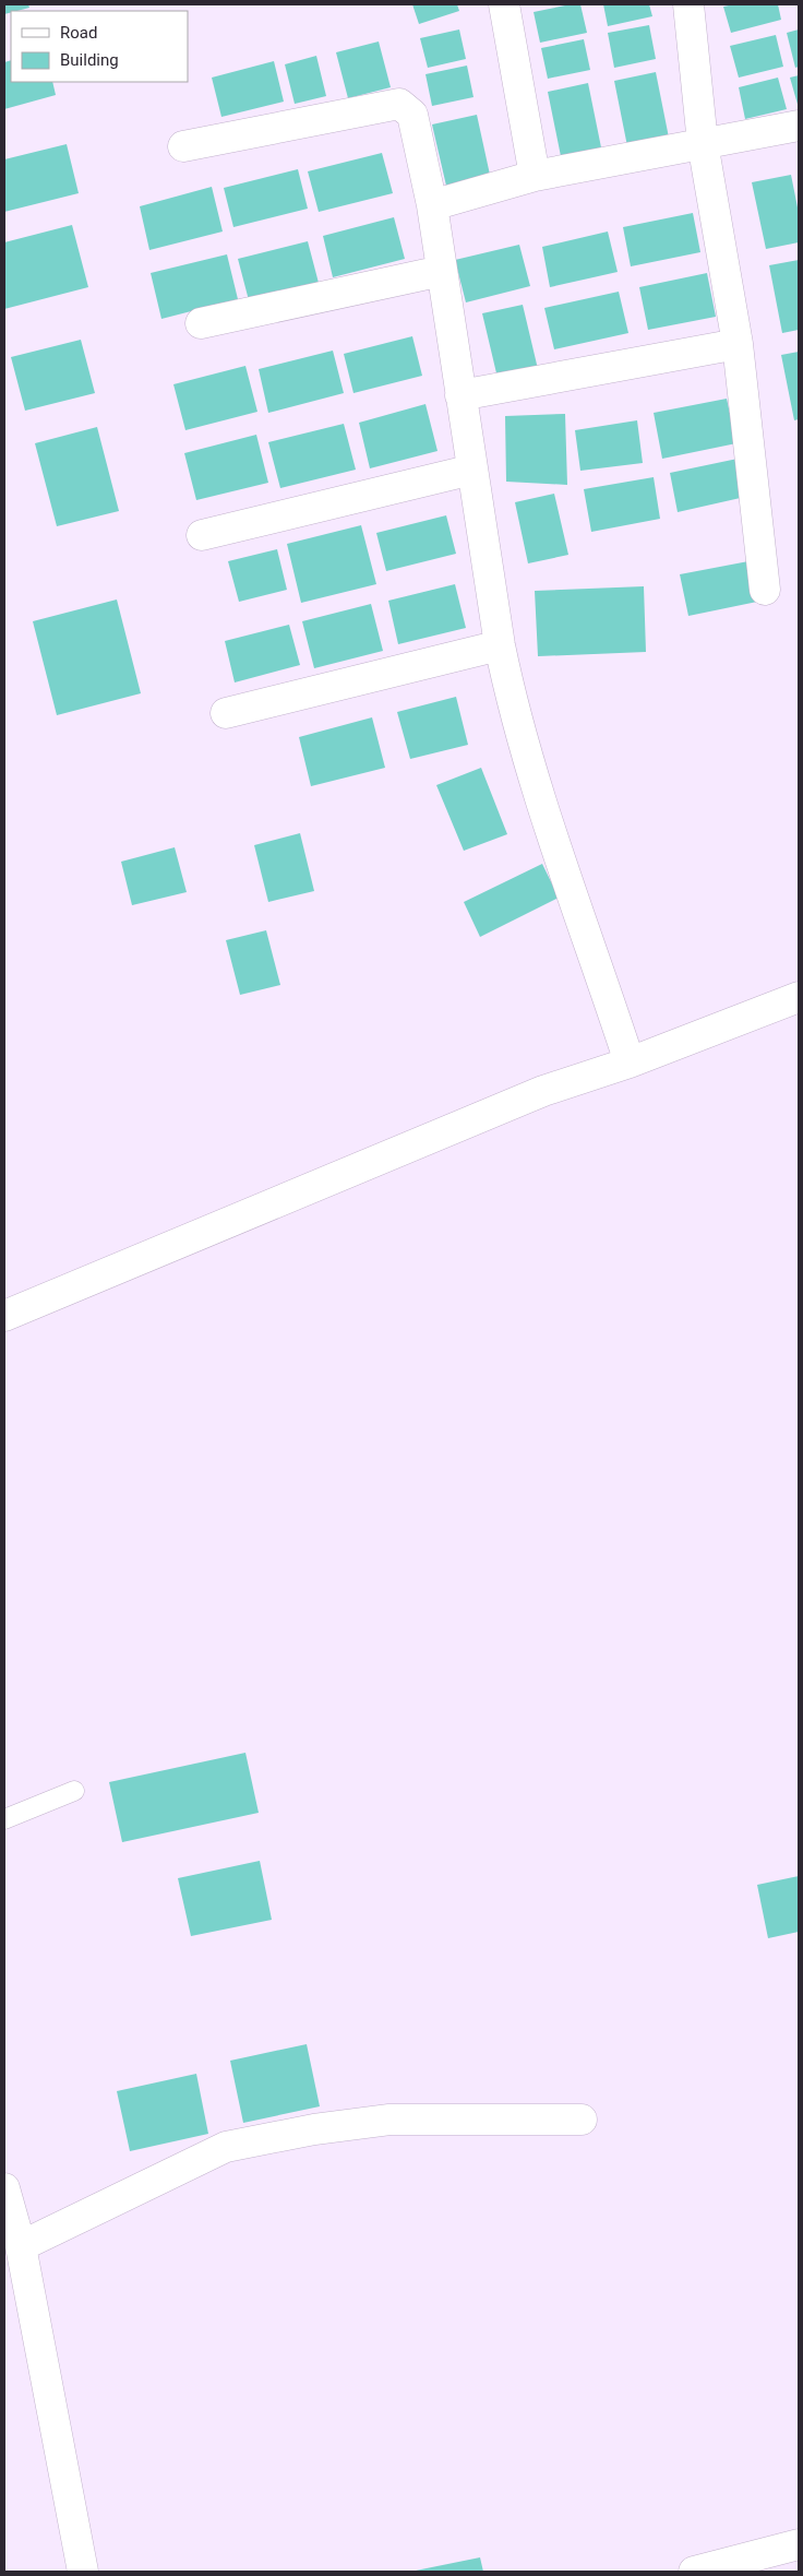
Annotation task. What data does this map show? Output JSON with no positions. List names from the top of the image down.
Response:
{
  "legend": ["Road", "Building"]
}
